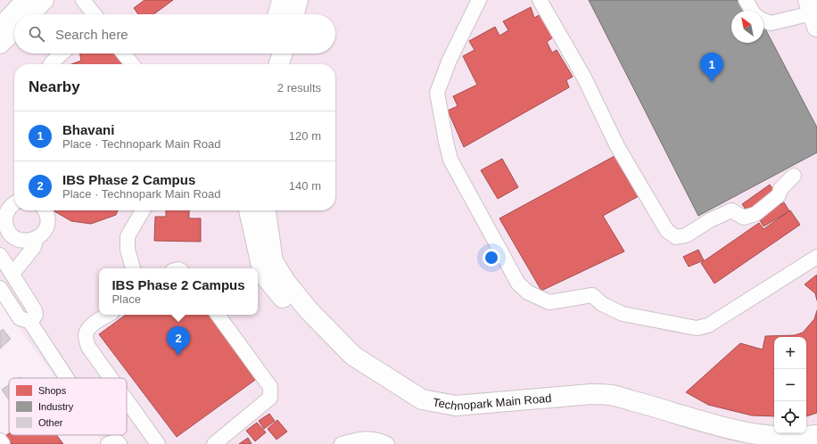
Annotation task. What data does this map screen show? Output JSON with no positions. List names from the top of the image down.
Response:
{
  "streets": {
    "street": ["Technopark Main Road"]
  },
  "legend": ["Shops", "Industry", "Other"],
  "north": "top left",
  "page": {
    "search": "Search here",
    "pins": ["1", "2"],
    "heading": ["Nearby", "2 results"],
    "list": [
      {
        "mark": "1",
        "name": "Bhavani",
        "note": "Place · Technopark Main Road",
        "value": "120 m"
      },
      {
        "mark": "2",
        "name": "IBS Phase 2 Campus",
        "note": "Place · Technopark Main Road",
        "value": "140 m"
      }
    ],
    "popup": ["IBS Phase 2 Campus", "Place"],
    "map_buttons": ["+", "−"]
  }
}
